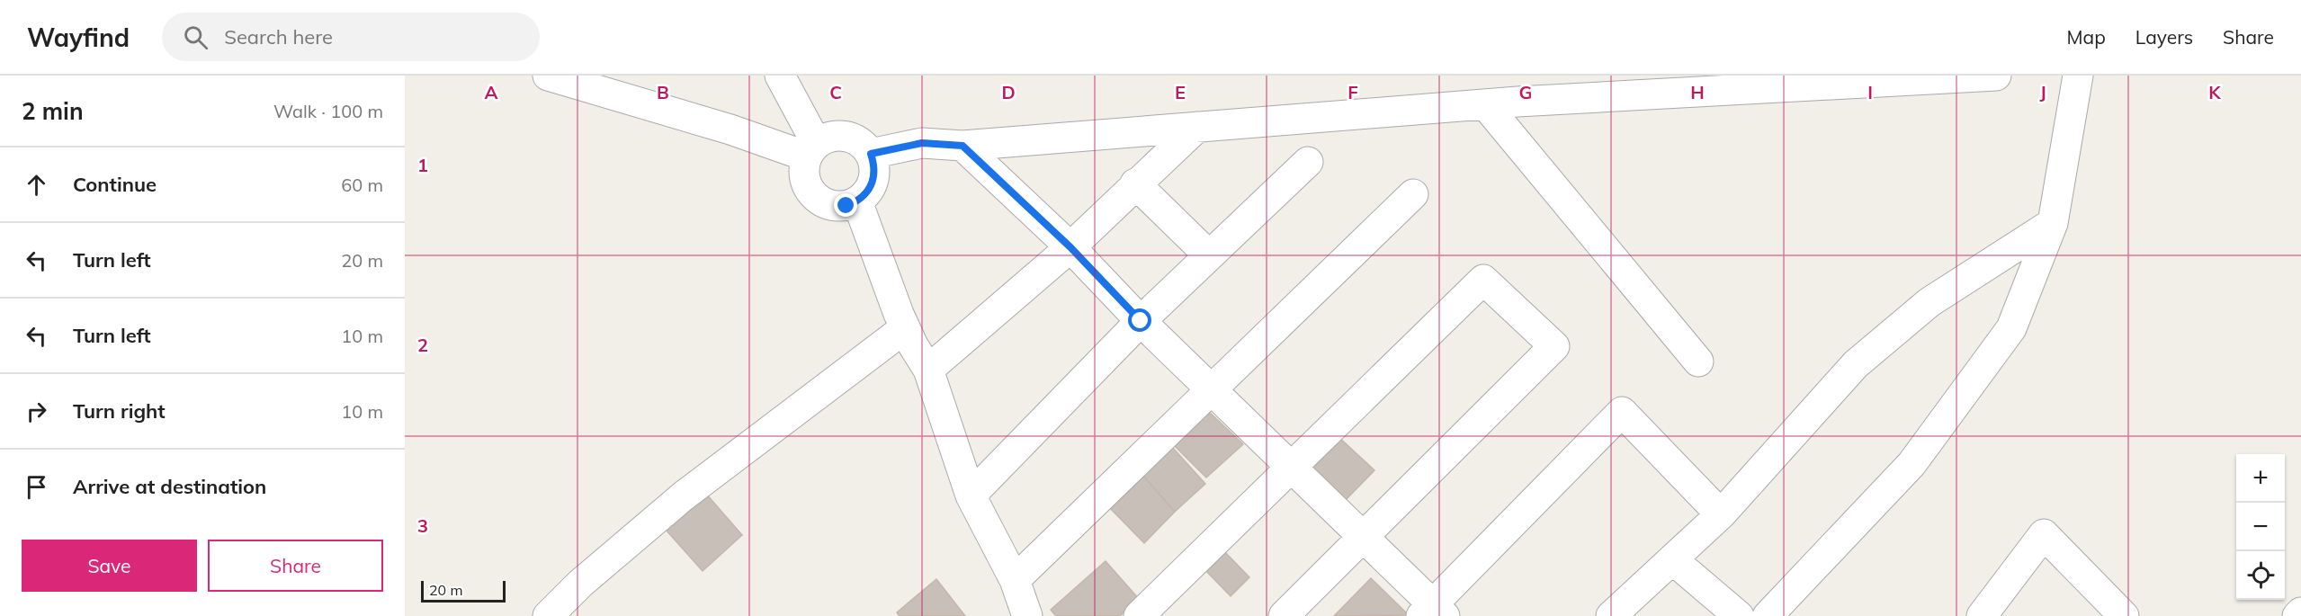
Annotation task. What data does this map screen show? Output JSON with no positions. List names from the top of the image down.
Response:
{
  "scale_bar": "20 m",
  "page": {
    "header": "Wayfind",
    "search": "Search here",
    "nav": ["Map", "Layers", "Share"],
    "heading": ["2 min", "Walk · 100 m"],
    "list": [
      ["Continue", "60 m"],
      ["Turn left", "20 m"],
      ["Turn left", "10 m"],
      ["Turn right", "10 m"],
      "Arrive at destination"
    ],
    "map_buttons": ["+", "−"],
    "buttons": ["Save", "Share"],
    "scale": "20 m"
  },
  "grid": {
    "columns": [
      "A",
      "B",
      "C",
      "D",
      "E",
      "F",
      "G",
      "H",
      "I",
      "J",
      "K"
    ],
    "rows": ["1", "2", "3"]
  }
}
